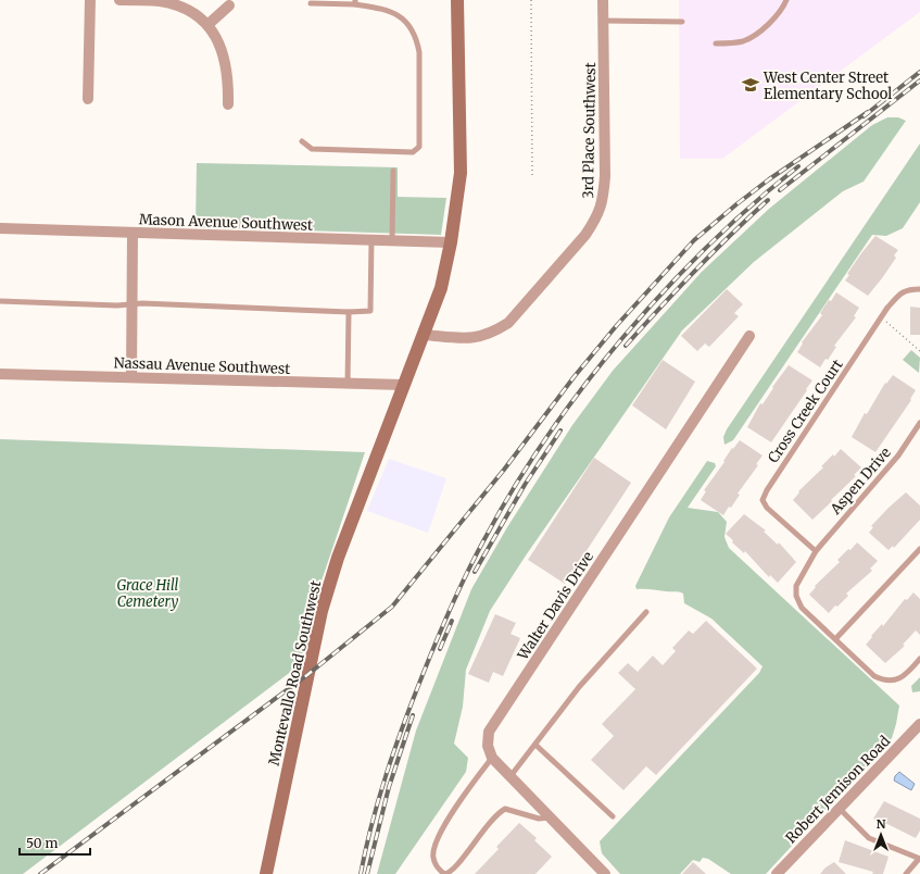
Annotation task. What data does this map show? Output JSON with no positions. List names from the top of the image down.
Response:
{
  "streets": {
    "main road": ["Montevallo Road Southwest"],
    "street": [
      "3rd Place Southwest",
      "Mason Avenue Southwest",
      "Nassau Avenue Southwest",
      "Walter Davis Drive",
      "Robert Jemison Road"
    ],
    "lane": ["Cross Creek Court", "Aspen Drive"]
  },
  "crossings": [
    ["3rd Place Southwest", "Montevallo Road Southwest"],
    ["Mason Avenue Southwest", "Montevallo Road Southwest"],
    ["Nassau Avenue Southwest", "Montevallo Road Southwest"],
    ["Cross Creek Court", "Aspen Drive"]
  ],
  "parks": ["Grace Hill Cemetery"],
  "places": {
    "school or university": ["West Center Street Elementary School"]
  },
  "scale_bar": "50 m",
  "north": "top"
}
